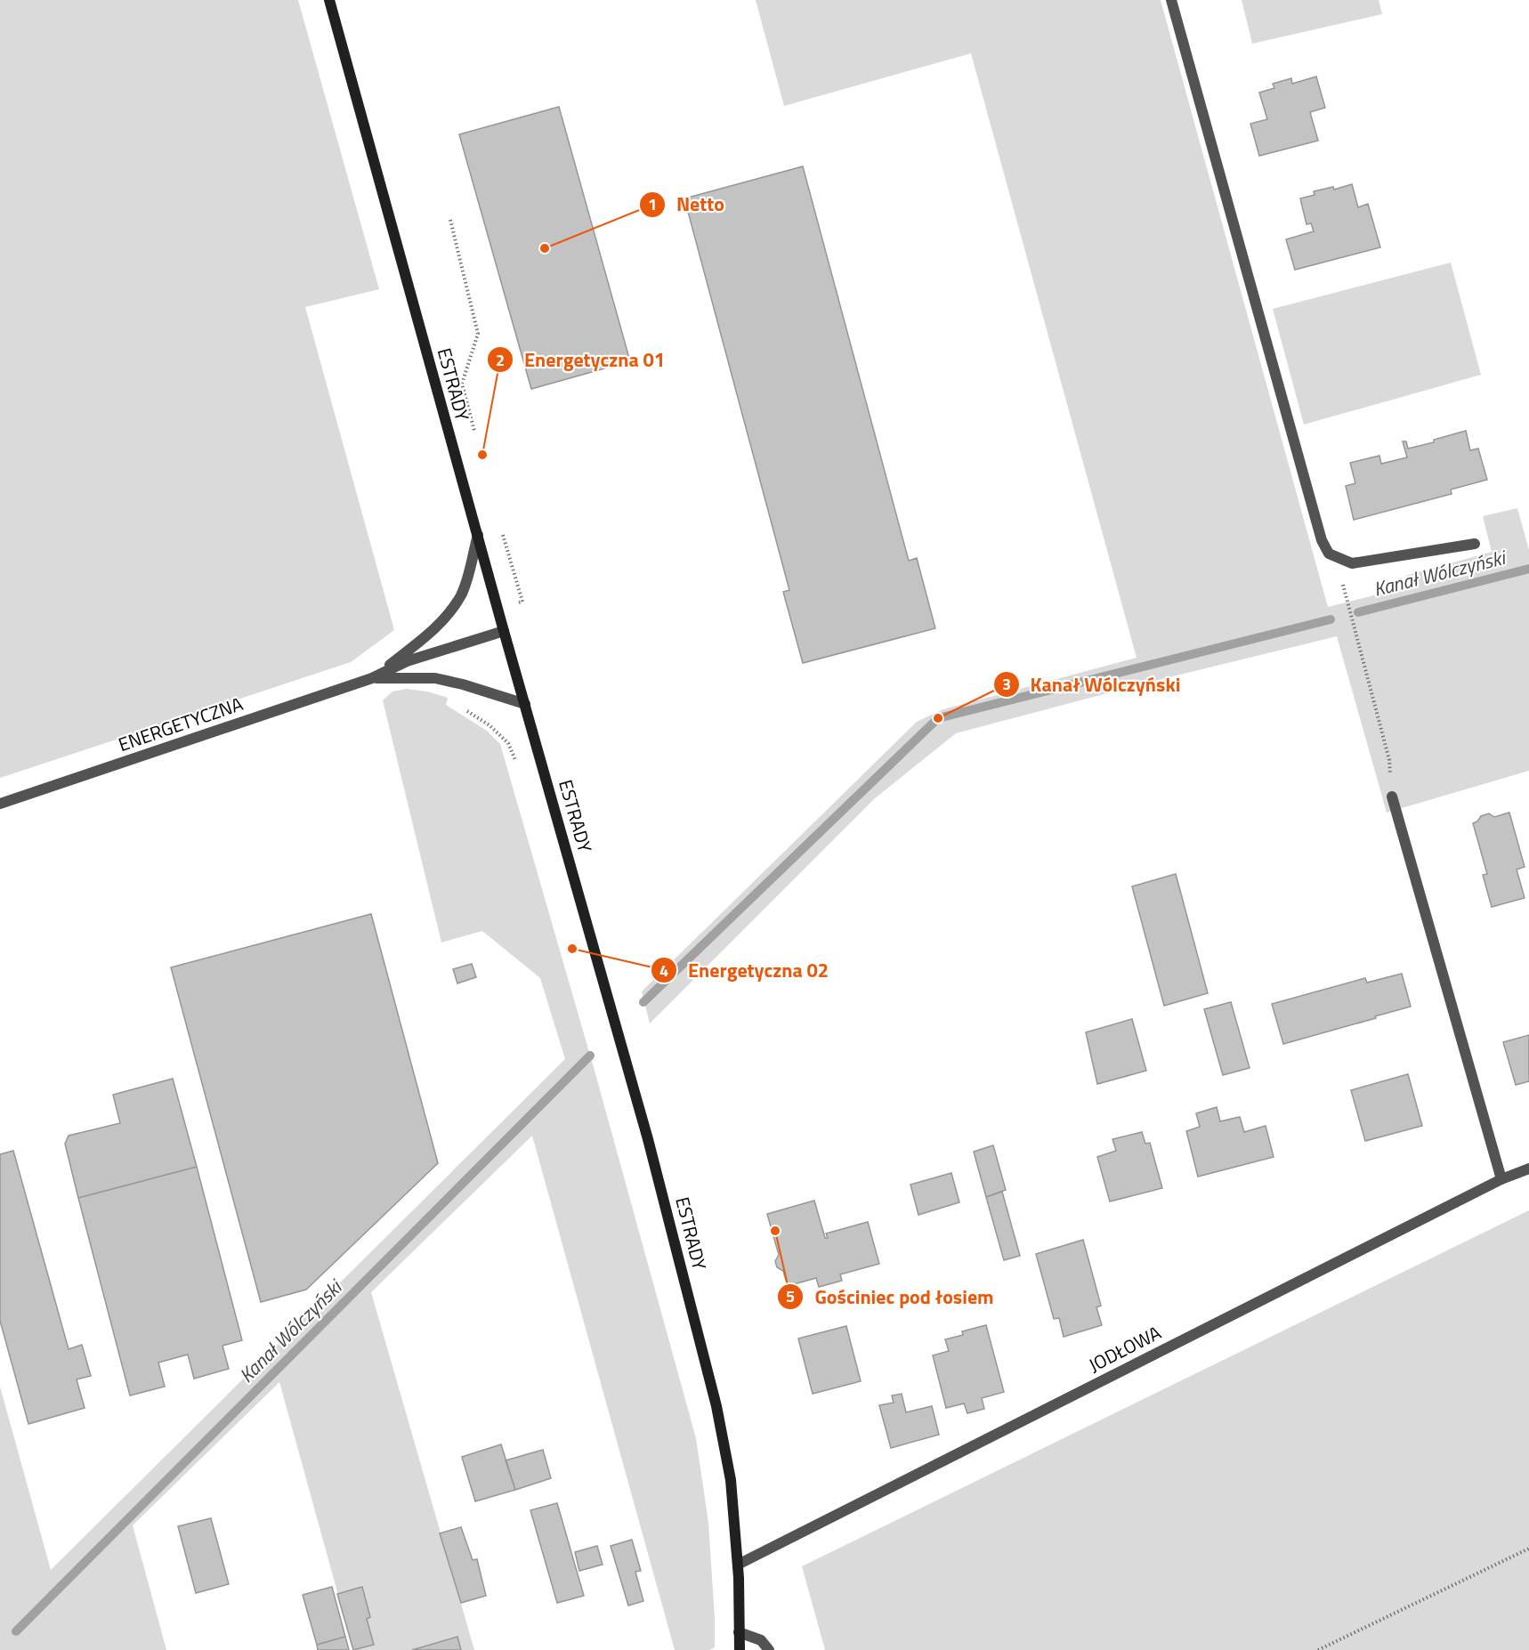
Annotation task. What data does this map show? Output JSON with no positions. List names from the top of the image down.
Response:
{
  "streets": {
    "main road": ["ESTRADY"],
    "street": ["ENERGETYCZNA", "JODŁOWA"]
  },
  "crossings": [
    ["ESTRADY", "ENERGETYCZNA"],
    ["ESTRADY", "JODŁOWA"]
  ],
  "water": ["Kanał Wólczyński"],
  "places": [
    "Netto",
    "Energetyczna 01",
    "Kanał Wólczyński",
    "Energetyczna 02",
    "Gościniec pod łosiem"
  ]
}
